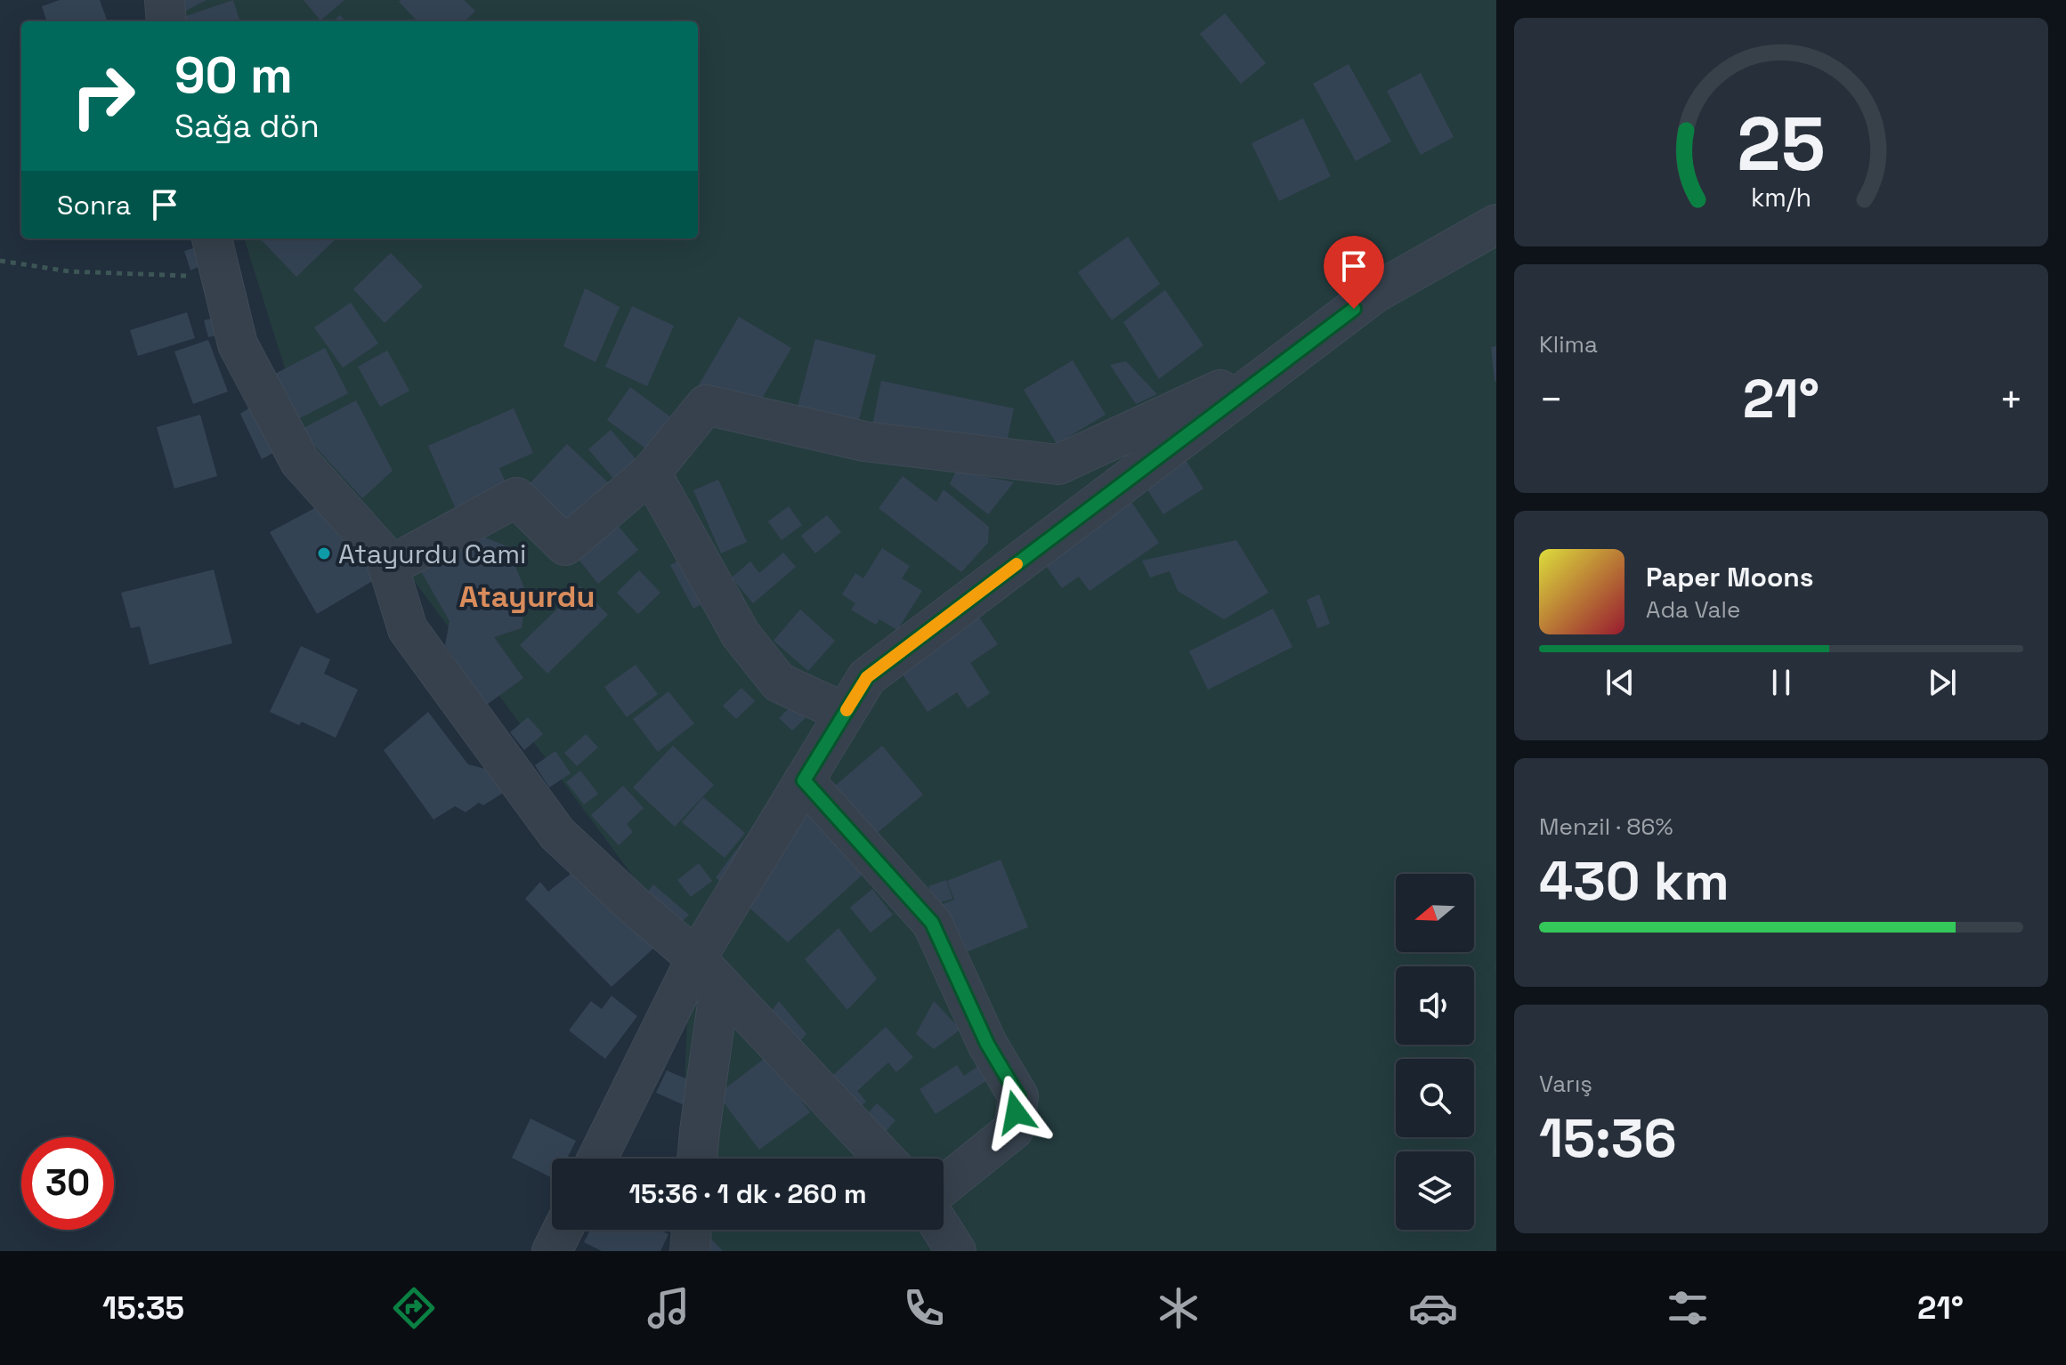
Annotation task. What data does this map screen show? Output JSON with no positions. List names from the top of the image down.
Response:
{
  "districts": ["Atayurdu"],
  "places": ["Atayurdu Cami"],
  "north": "left",
  "page": {
    "turn": ["90 m", "Sağa dön"],
    "then": "Sonra",
    "tile": [
      "Klima",
      ["Menzil · 86%", "430 km"],
      ["Varış", "15:36"]
    ],
    "heat": ["−", "21°", "+"],
    "song": ["Paper Moons", "Ada Vale"],
    "limit": "30",
    "trip": "15:36 · 1 dk · 260 m",
    "tabs": ["15:35", "21°"],
    "gauge": ["25", "km/h"]
  }
}
